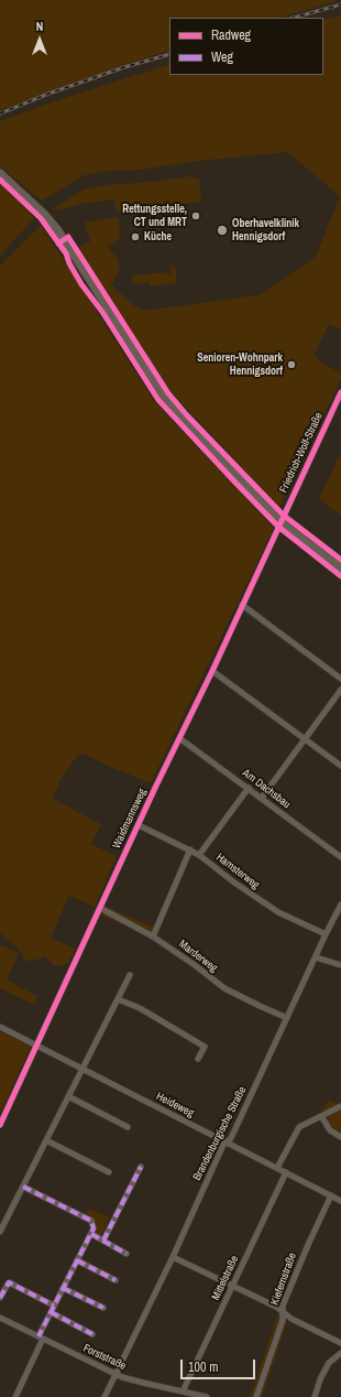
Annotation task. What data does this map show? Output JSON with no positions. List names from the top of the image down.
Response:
{
  "streets": {
    "street": [
      "Friedrich-Wolf-Straße",
      "Am Dachsbau",
      "Waidmannsweg",
      "Hamsterweg",
      "Marderweg",
      "Heideweg",
      "Brandenburgische Straße",
      "Mittelstraße",
      "Kiefernstraße",
      "Forststraße"
    ]
  },
  "crossings": [
    ["Friedrich-Wolf-Straße", "Waidmannsweg"],
    ["Am Dachsbau", "Waidmannsweg"],
    ["Waidmannsweg", "Hamsterweg"],
    ["Waidmannsweg", "Marderweg"],
    ["Waidmannsweg", "Heideweg"],
    ["Hamsterweg", "Brandenburgische Straße"],
    ["Marderweg", "Brandenburgische Straße"],
    ["Heideweg", "Brandenburgische Straße"],
    ["Heideweg", "Mittelstraße"],
    ["Heideweg", "Kiefernstraße"],
    ["Brandenburgische Straße", "Forststraße"],
    ["Mittelstraße", "Forststraße"]
  ],
  "places": [
    "Rettungsstelle, CT und MRT",
    "Oberhavelklinik Hennigsdorf",
    "Küche",
    "Senioren-Wohnpark Hennigsdorf"
  ],
  "legend": ["Radweg", "Weg"],
  "scale_bar": "100 m",
  "north": "top"
}
